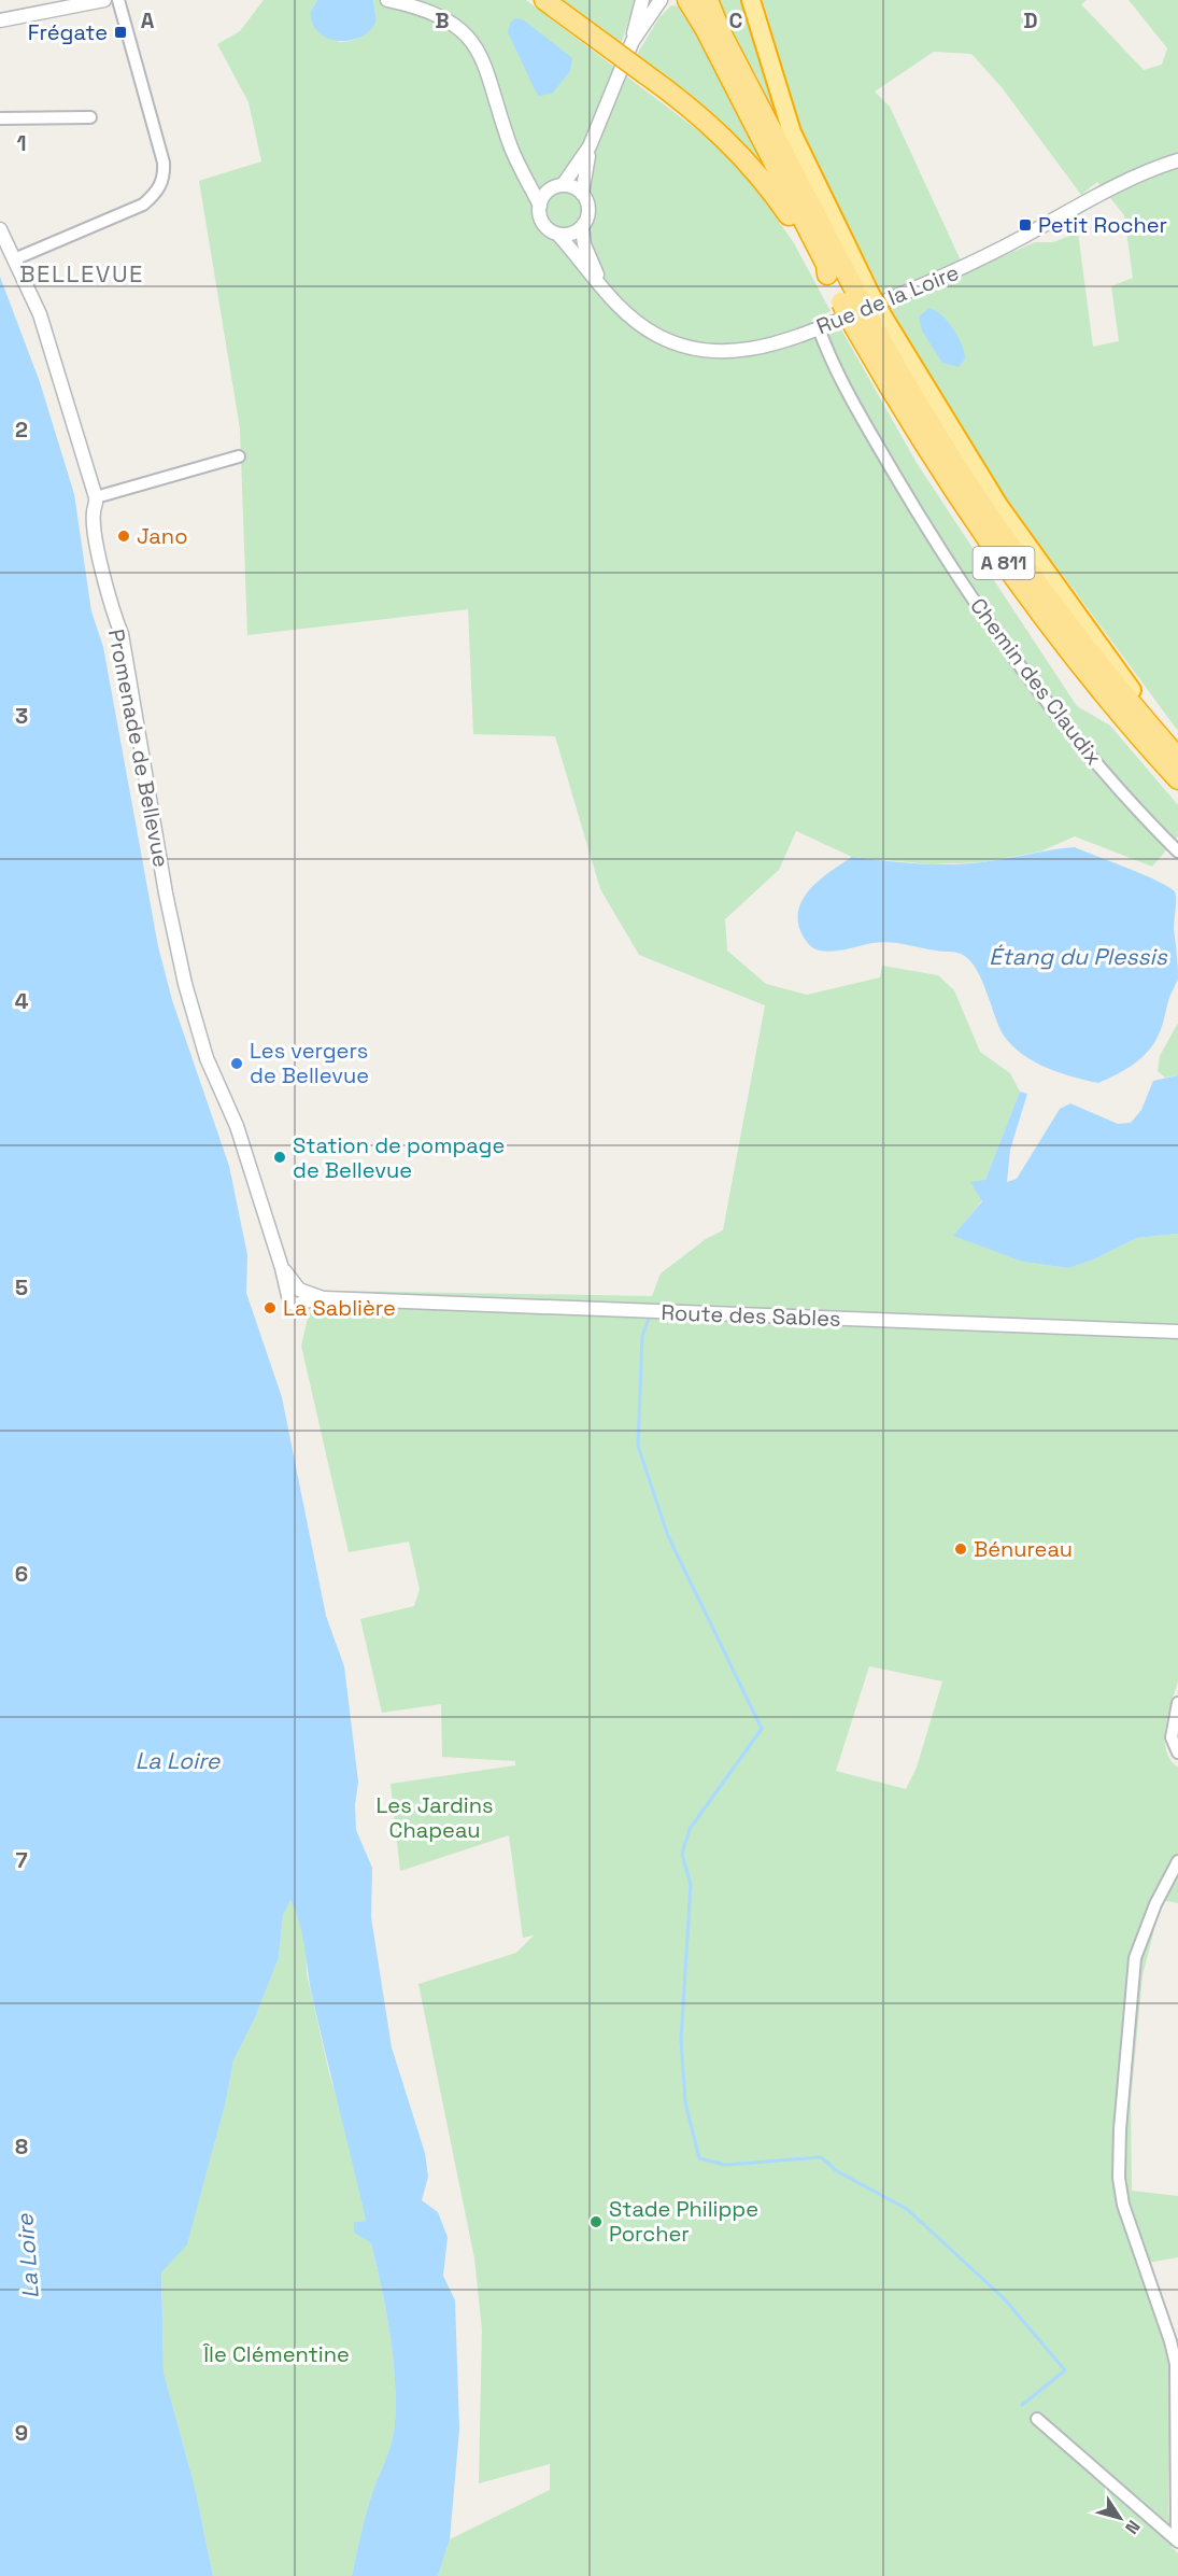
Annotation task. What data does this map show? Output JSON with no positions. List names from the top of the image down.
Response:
{
  "streets": {
    "highway": ["A 811"],
    "street": [
      "Rue de la Loire",
      "Chemin des Claudix",
      "Promenade de Bellevue",
      "Route des Sables"
    ]
  },
  "crossings": [
    ["Rue de la Loire", "Chemin des Claudix"],
    ["Promenade de Bellevue", "Route des Sables"]
  ],
  "districts": ["BELLEVUE"],
  "water": ["Étang du Plessis", "La Loire"],
  "parks": ["Les Jardins Chapeau", "Île Clémentine"],
  "places": {
    "transit": ["Frégate", "Petit Rocher"],
    "other": [
      "Jano",
      "Les vergers de Bellevue",
      "Station de pompage de Bellevue",
      "La Sablière",
      "Bénureau",
      "Stade Philippe Porcher"
    ]
  },
  "north": "bottom right",
  "grid": {
    "columns": [
      "A",
      "B",
      "C",
      "D"
    ],
    "rows": [
      "1",
      "2",
      "3",
      "4",
      "5",
      "6",
      "7",
      "8",
      "9"
    ]
  }
}
